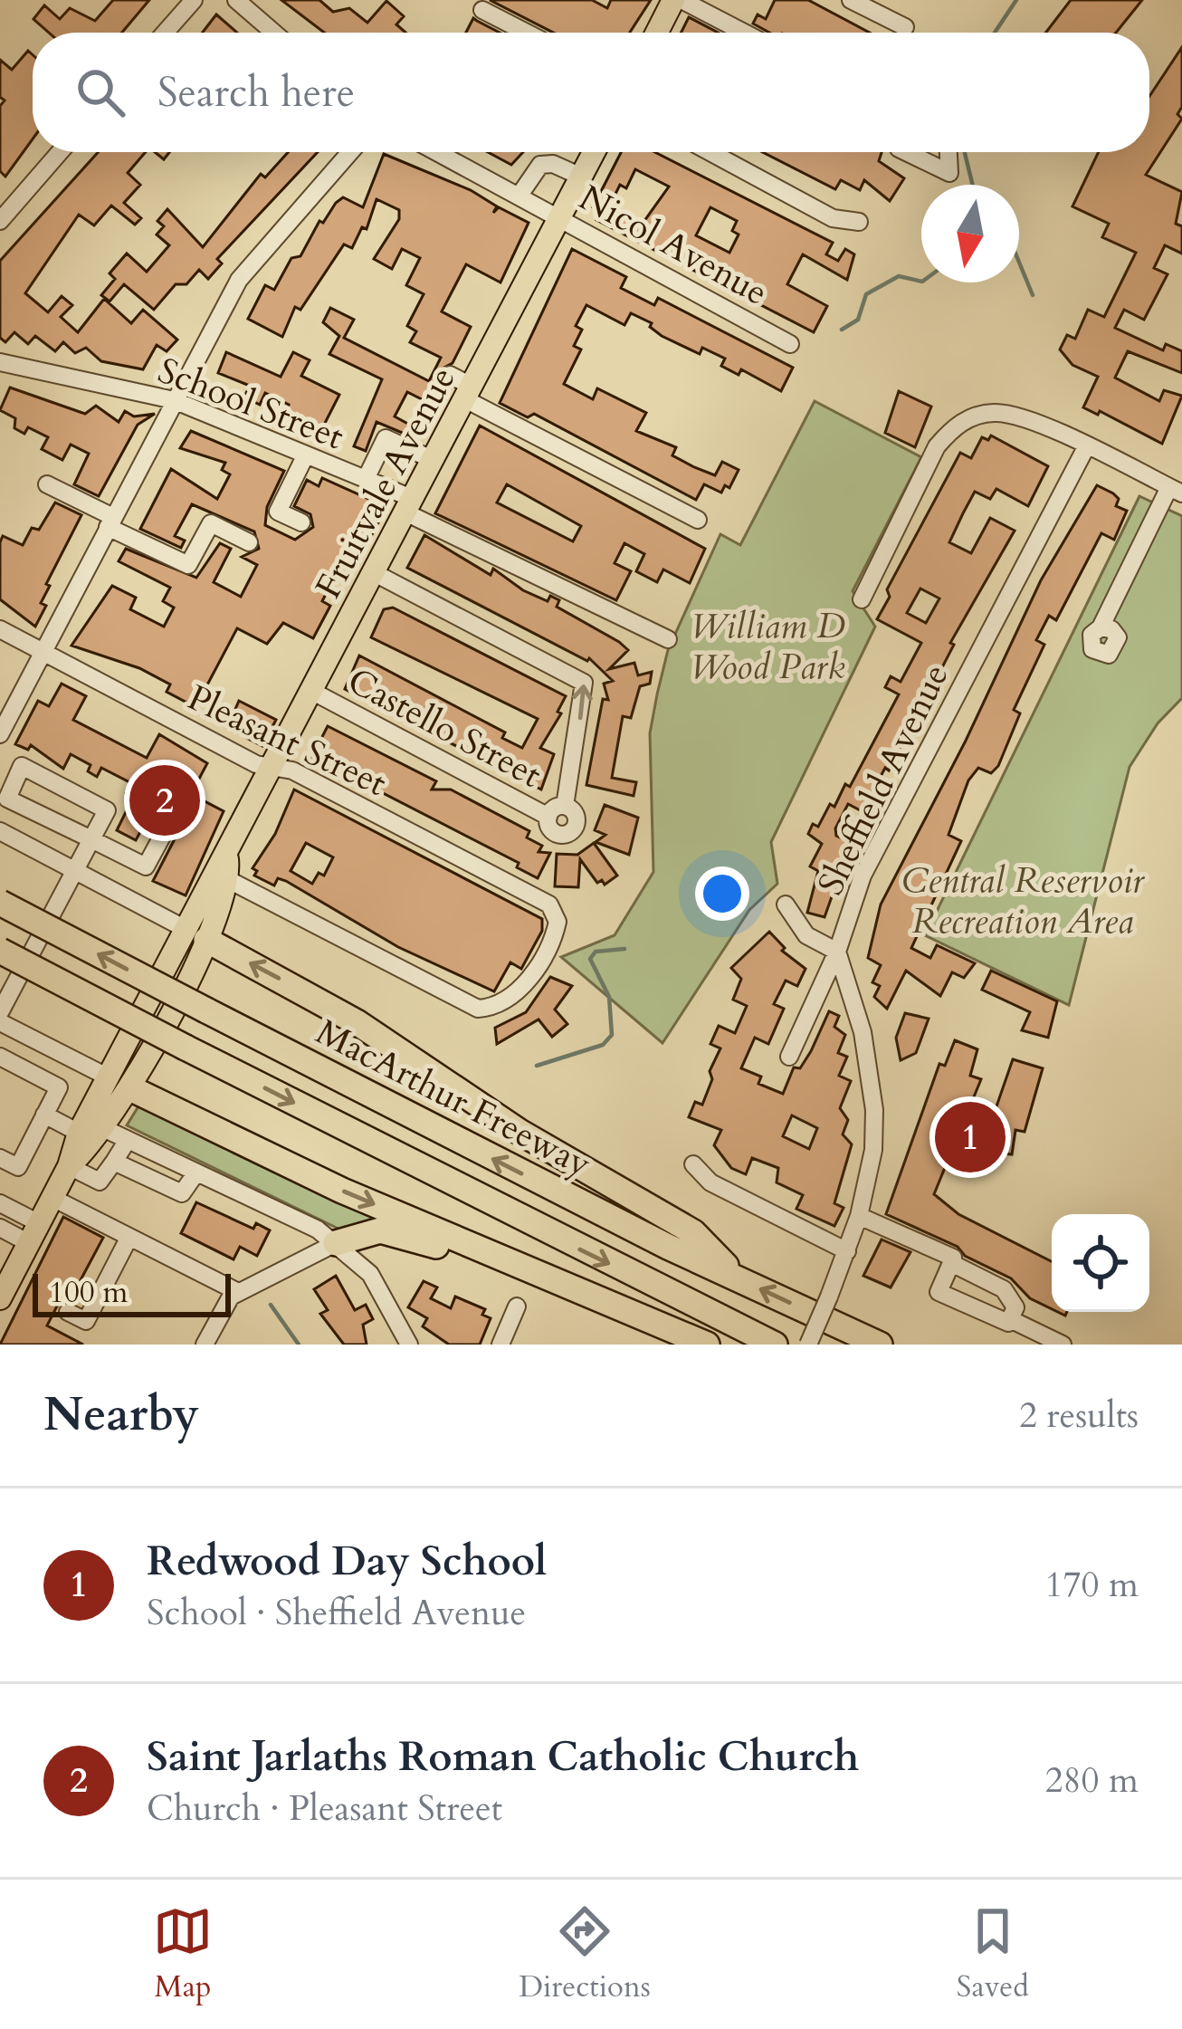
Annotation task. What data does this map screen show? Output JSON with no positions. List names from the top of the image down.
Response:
{
  "streets": {
    "highway": ["MacArthur Freeway"],
    "main road": ["Fruitvale Avenue"],
    "street": [
      "Nicol Avenue",
      "School Street",
      "Castello Street",
      "Pleasant Street",
      "Sheffield Avenue"
    ]
  },
  "crossings": [
    ["Nicol Avenue", "Fruitvale Avenue"],
    ["School Street", "Fruitvale Avenue"],
    ["Fruitvale Avenue", "Castello Street"],
    ["Fruitvale Avenue", "Pleasant Street"]
  ],
  "parks": ["William D Wood Park", "Central Reservoir Recreation Area"],
  "scale_bar": "100 m",
  "north": "bottom",
  "page": {
    "search": "Search here",
    "pins": ["2", "1"],
    "scale": "100 m",
    "heading": ["Nearby", "2 results"],
    "list": [
      {
        "mark": "1",
        "name": "Redwood Day School",
        "note": "School · Sheffield Avenue",
        "value": "170 m"
      },
      {
        "mark": "2",
        "name": "Saint Jarlaths Roman Catholic Church",
        "note": "Church · Pleasant Street",
        "value": "280 m"
      }
    ],
    "nav": ["Map", "Directions", "Saved"]
  }
}
